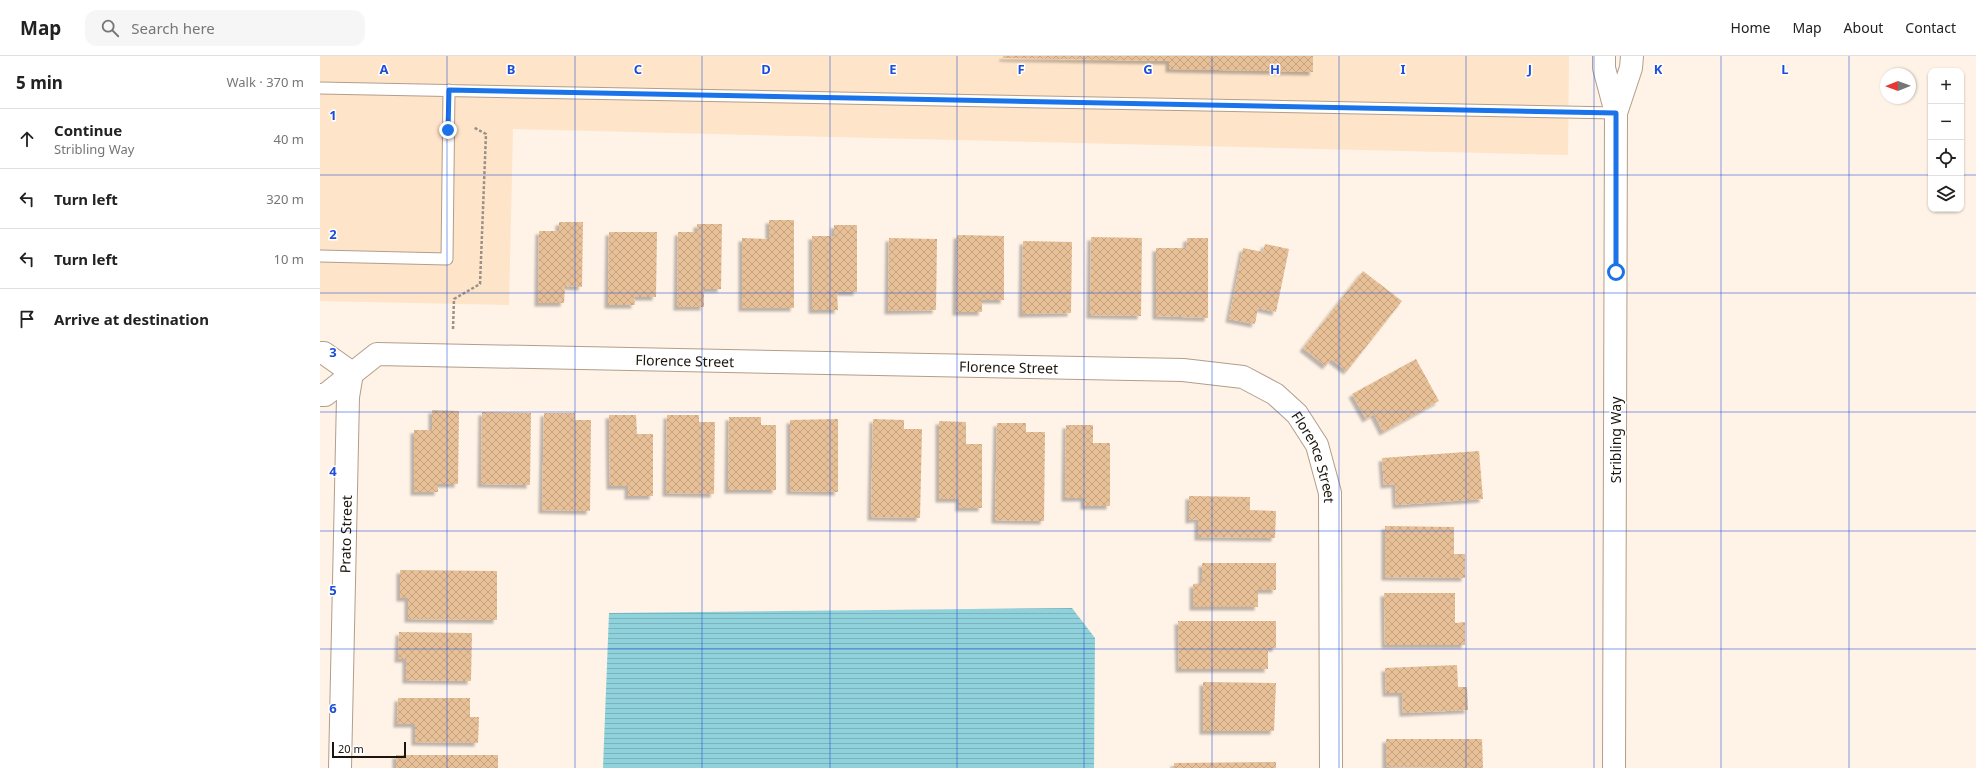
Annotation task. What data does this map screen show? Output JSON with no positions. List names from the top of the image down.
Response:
{
  "streets": {
    "street": ["Florence Street", "Stribling Way", "Prato Street"]
  },
  "crossings": [
    ["Florence Street", "Prato Street"]
  ],
  "scale_bar": "20 m",
  "north": "left",
  "page": {
    "header": "Map",
    "search": "Search here",
    "nav": [
      "Home",
      "Map",
      "About",
      "Contact"
    ],
    "heading": ["5 min", "Walk · 370 m"],
    "map_buttons": ["+", "−"],
    "list": [
      ["Continue", "Stribling Way", "40 m"],
      ["Turn left", "320 m"],
      ["Turn left", "10 m"],
      "Arrive at destination"
    ],
    "scale": "20 m"
  },
  "grid": {
    "columns": [
      "A",
      "B",
      "C",
      "D",
      "E",
      "F",
      "G",
      "H",
      "I",
      "J",
      "K",
      "L"
    ],
    "rows": [
      "1",
      "2",
      "3",
      "4",
      "5",
      "6"
    ]
  }
}
